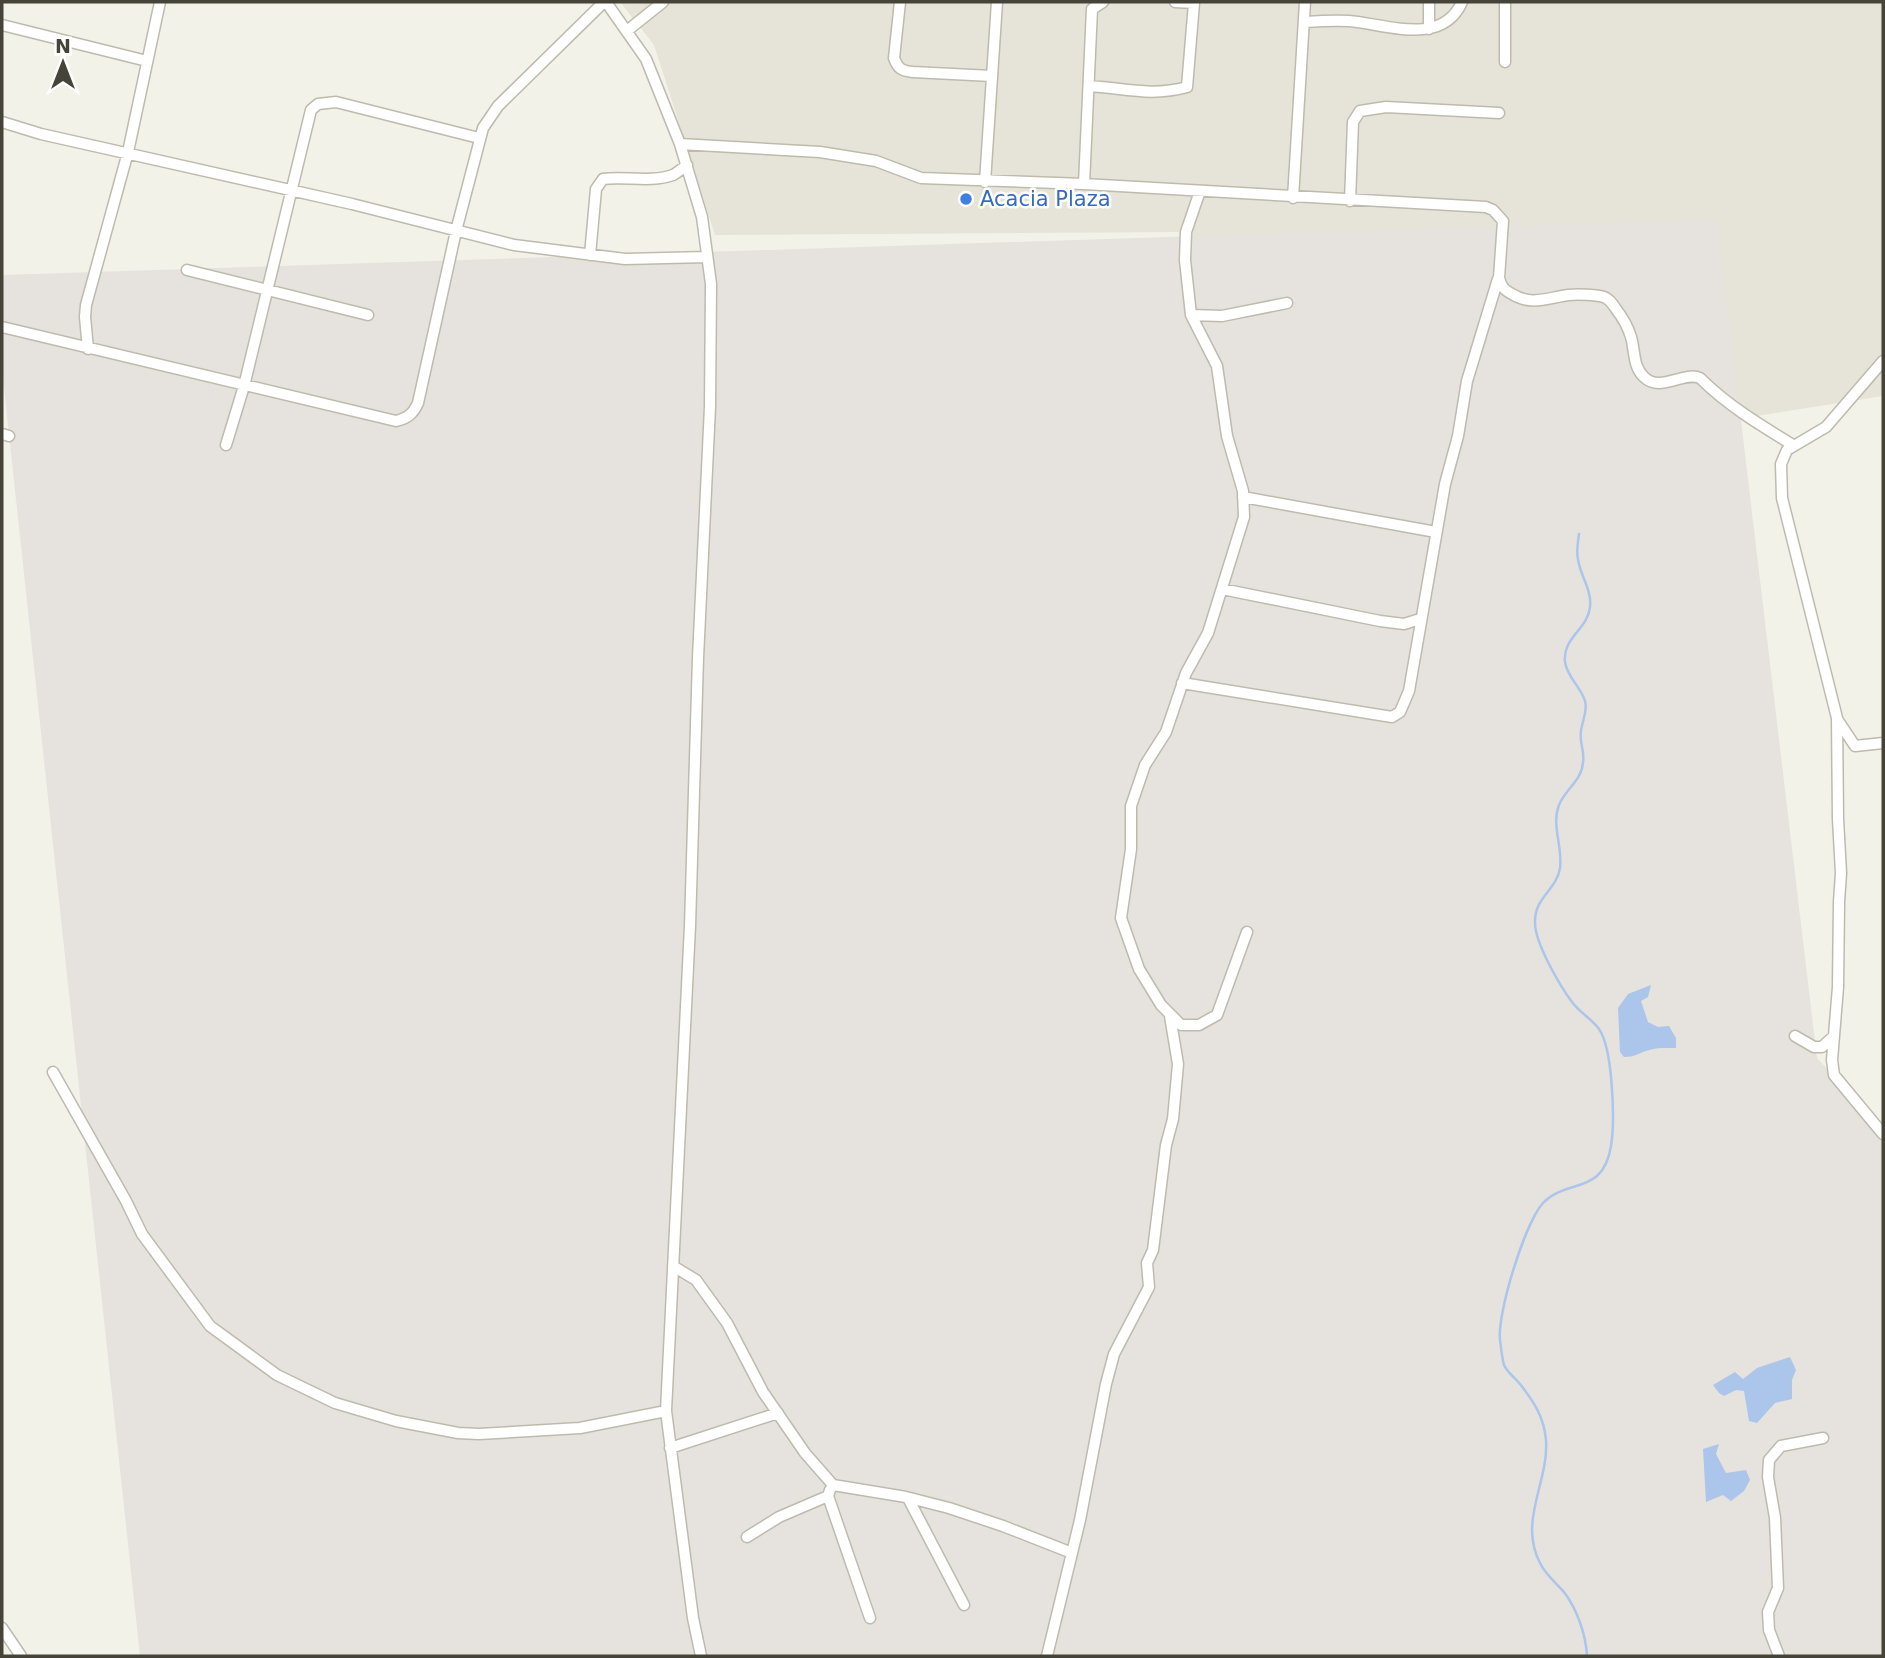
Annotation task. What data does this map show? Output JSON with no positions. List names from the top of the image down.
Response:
{
  "places": ["Acacia Plaza"],
  "north": "top"
}
